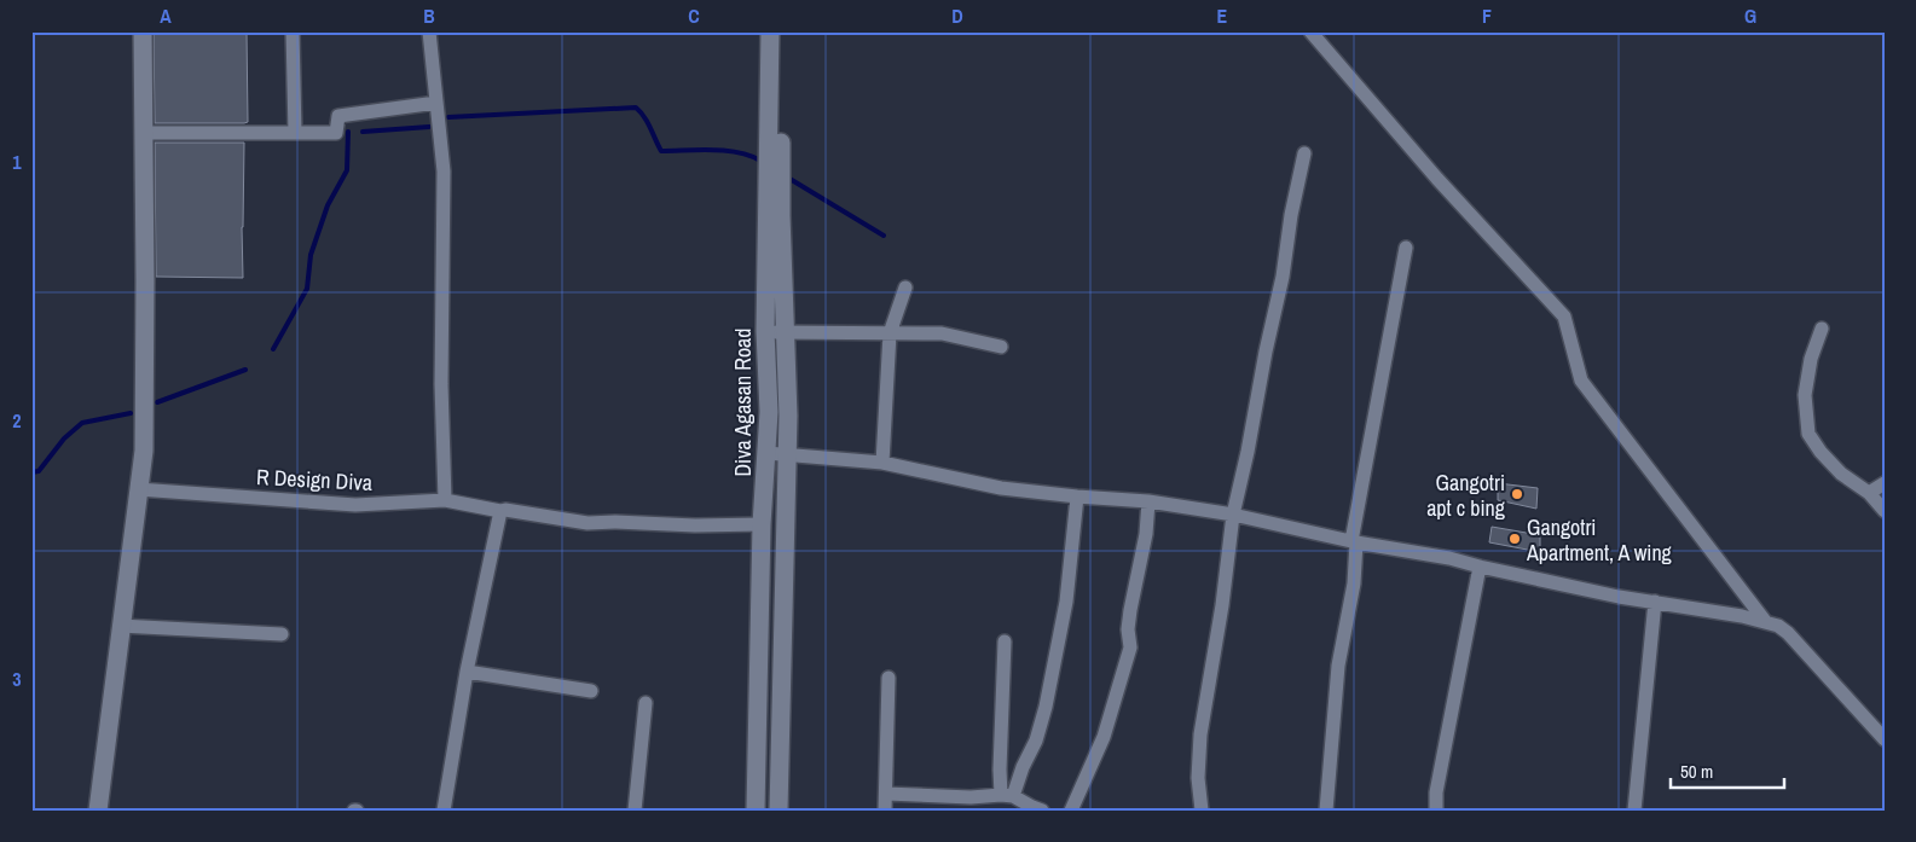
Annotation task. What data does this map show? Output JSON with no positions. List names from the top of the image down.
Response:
{
  "streets": {
    "street": ["Diva Agasan Road", "R Design Diva"]
  },
  "crossings": [
    ["Diva Agasan Road", "R Design Diva"]
  ],
  "places": ["Gangotri apt c bing", "Gangotri Apartment, A wing"],
  "scale_bar": "50 m",
  "grid": {
    "columns": [
      "A",
      "B",
      "C",
      "D",
      "E",
      "F",
      "G"
    ],
    "rows": ["1", "2", "3"]
  }
}
